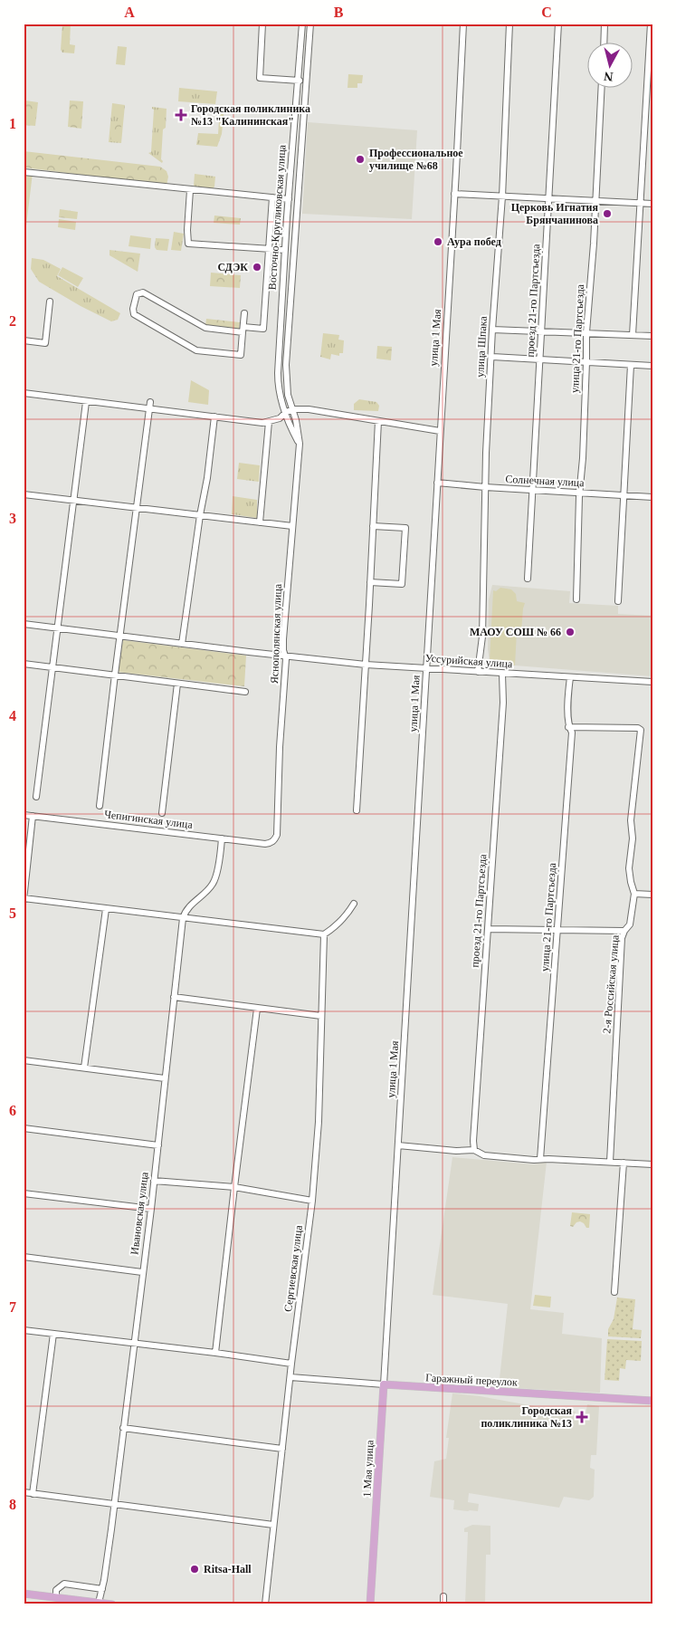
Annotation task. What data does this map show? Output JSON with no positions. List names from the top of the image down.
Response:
{
  "streets": {
    "main road": ["Гаражный переулок", "1 Мая улица"],
    "street": [
      "Восточно-Кругликовская улица",
      "проезд 21-го Партсъезда",
      "улица 1 Мая",
      "улица 21-го Партсъезда",
      "улица Шпака",
      "Солнечная улица",
      "Яснополянская улица",
      "Уссурийская улица",
      "Чепигинская улица",
      "2-я Российская улица",
      "Ивановская улица",
      "Сергиевская улица"
    ]
  },
  "crossings": [
    ["Восточно-Кругликовская улица", "Яснополянская улица"],
    ["проезд 21-го Партсъезда", "Солнечная улица"],
    ["проезд 21-го Партсъезда", "Уссурийская улица"],
    ["улица 1 Мая", "Солнечная улица"],
    ["улица 1 Мая", "Уссурийская улица"],
    ["улица 1 Мая", "Гаражный переулок"],
    ["улица 1 Мая", "1 Мая улица"],
    ["улица 21-го Партсъезда", "Солнечная улица"],
    ["улица 21-го Партсъезда", "Уссурийская улица"],
    ["улица 21-го Партсъезда", "2-я Российская улица"],
    ["улица Шпака", "Солнечная улица"],
    ["улица Шпака", "Уссурийская улица"],
    ["Яснополянская улица", "Уссурийская улица"],
    ["Яснополянская улица", "Чепигинская улица"],
    ["Чепигинская улица", "Ивановская улица"],
    ["Сергиевская улица", "Гаражный переулок"],
    ["Гаражный переулок", "1 Мая улица"]
  ],
  "places": {
    "health": ["Городская поликлиника №13 \"Калининская\"", "Городская поликлиника №13"],
    "other": [
      "Профессиональное училище №68",
      "Церковь Игнатия Брянчанинова",
      "Аура побед",
      "СДЭК",
      "МАОУ СОШ № 66",
      "Ritsa-Hall"
    ]
  },
  "north": "bottom",
  "grid": {
    "columns": ["A", "B", "C"],
    "rows": [
      "1",
      "2",
      "3",
      "4",
      "5",
      "6",
      "7",
      "8"
    ]
  }
}
